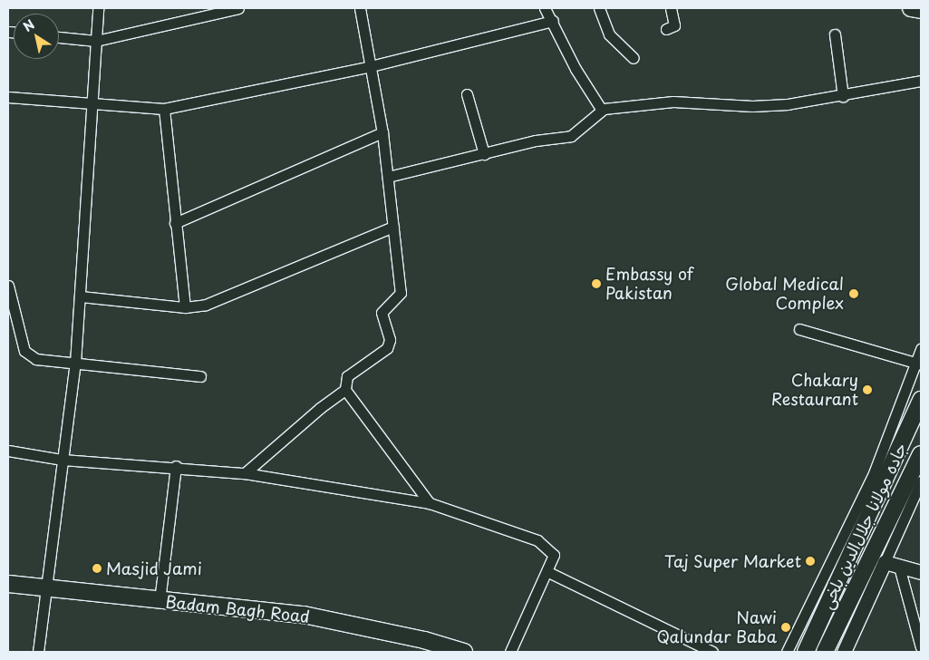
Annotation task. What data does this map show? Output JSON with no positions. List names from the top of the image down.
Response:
{
  "streets": {
    "main road": ["جاده مولانا جلال‌الدین بلخی", "Badam Bagh Road"]
  },
  "places": [
    "Embassy of Pakistan",
    "Global Medical Complex",
    "Chakary Restaurant",
    "Taj Super Market",
    "Masjid Jami",
    "Nawi Qalundar Baba"
  ],
  "north": "top left"
}
